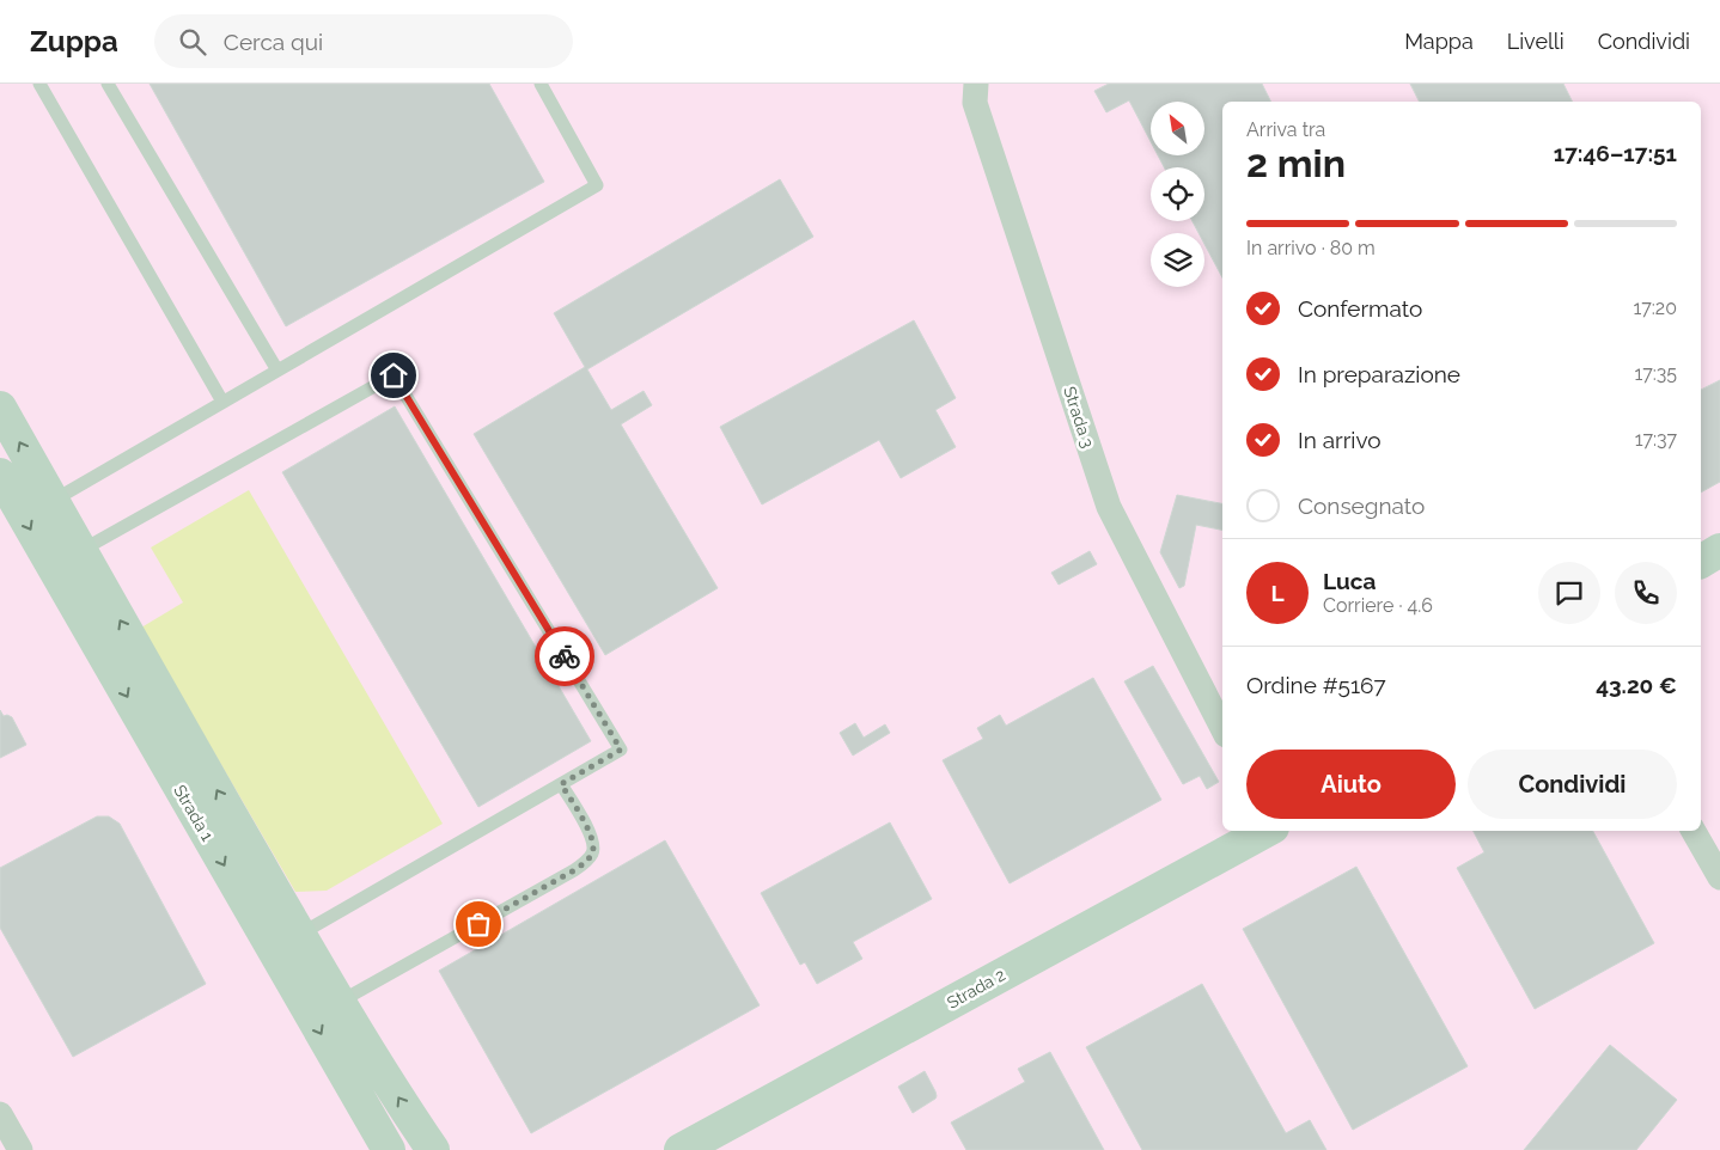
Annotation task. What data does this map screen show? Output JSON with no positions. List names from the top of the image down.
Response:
{
  "streets": {
    "street": ["Strada 3", "Strada 1", "Strada 2"]
  },
  "north": "top left",
  "page": {
    "header": "Zuppa",
    "search": "Cerca qui",
    "nav": ["Mappa", "Livelli", "Condividi"],
    "heading": ["2 min", "Arriva tra", "17:46–17:51"],
    "panel": [
      "Luca",
      "Corriere · 4.6",
      "Ordine #5167",
      "43.20 €"
    ],
    "bar": "In arrivo · 80 m",
    "list": [
      ["Confermato", "17:20"],
      ["In preparazione", "17:35"],
      ["In arrivo", "17:37"],
      "Consegnato"
    ],
    "round": "L",
    "buttons": ["Aiuto", "Condividi"]
  }
}
